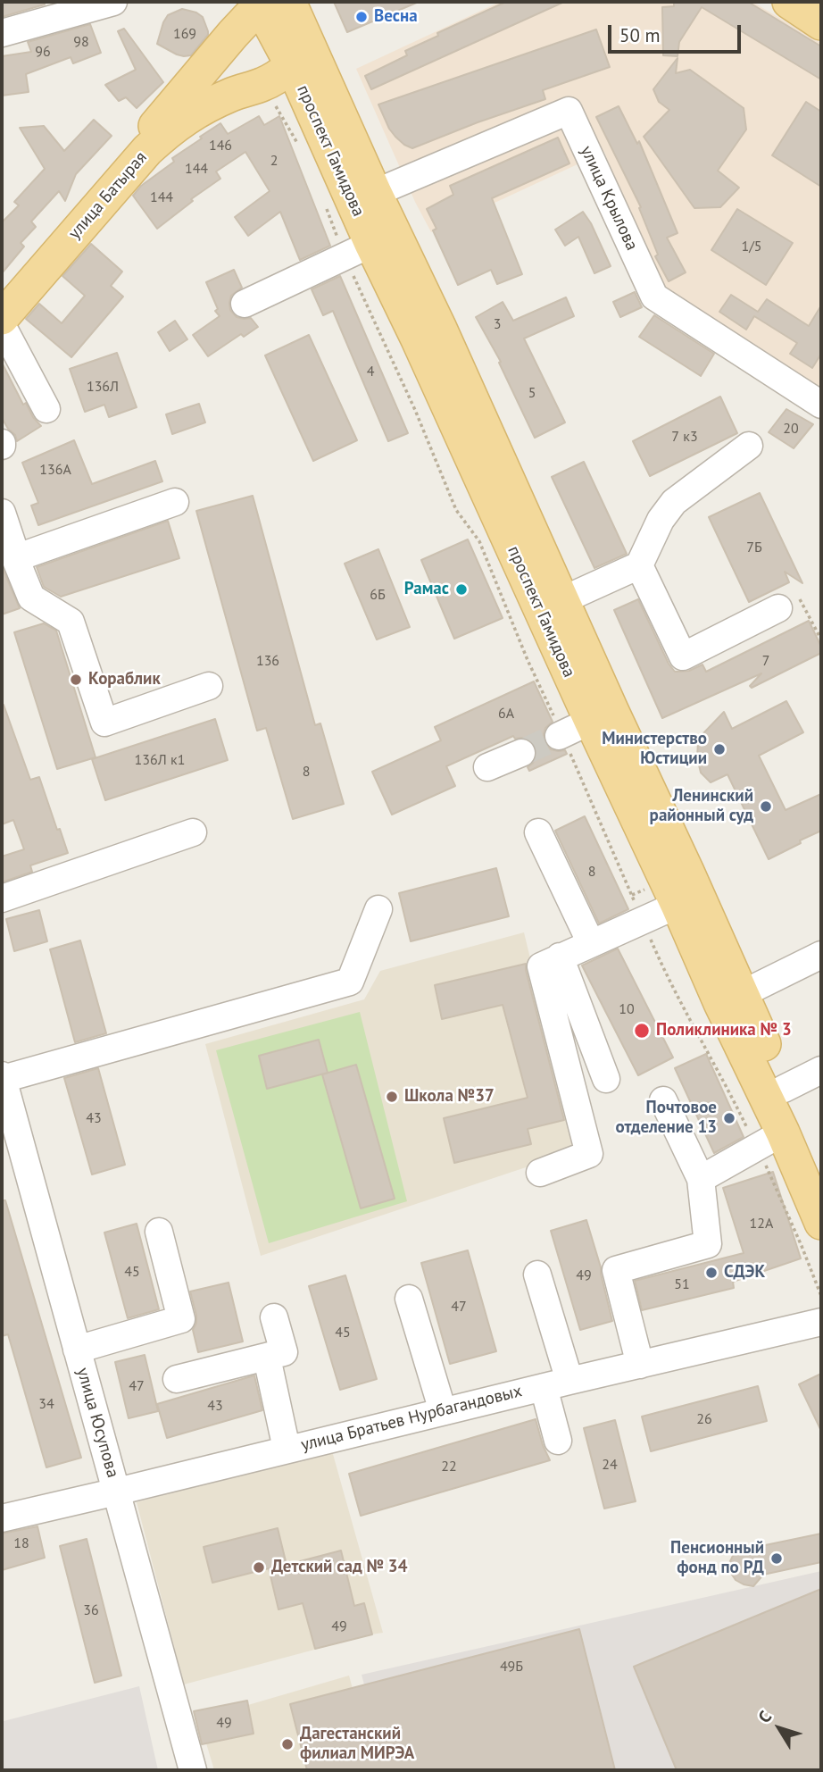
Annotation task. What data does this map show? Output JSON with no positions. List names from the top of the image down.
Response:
{
  "streets": {
    "main road": ["проспект Гамидова", "улица Батырая"],
    "street": ["улица Крылова", "улица Братьев Нурбагандовых", "улица Юсупова"]
  },
  "crossings": [
    ["проспект Гамидова", "улица Батырая"],
    ["проспект Гамидова", "улица Крылова"],
    ["улица Братьев Нурбагандовых", "улица Юсупова"]
  ],
  "places": [
    "Весна",
    "Рамас",
    "Кораблик",
    "Министерство Юстиции",
    "Ленинский районный суд",
    "Поликлиника № 3",
    "Школа №37",
    "Почтовое отделение 13",
    "СДЭК",
    "Пенсионный фонд по РД",
    "Детский сад № 34",
    "Дагестанский филиал МИРЭА"
  ],
  "house_numbers": [
    "169",
    "98",
    "96",
    "146",
    "2",
    "144",
    "144",
    "1/5",
    "3",
    "4",
    "136Л",
    "5",
    "20",
    "7 к3",
    "136А",
    "7Б",
    "6Б",
    "136",
    "7",
    "6А",
    "136Л к1",
    "8",
    "8",
    "10",
    "43",
    "12А",
    "45",
    "49",
    "51",
    "47",
    "45",
    "47",
    "34",
    "43",
    "26",
    "24",
    "22",
    "18",
    "36",
    "49",
    "49Б",
    "49"
  ],
  "scale_bar": "50 m",
  "north": "top left"
}
